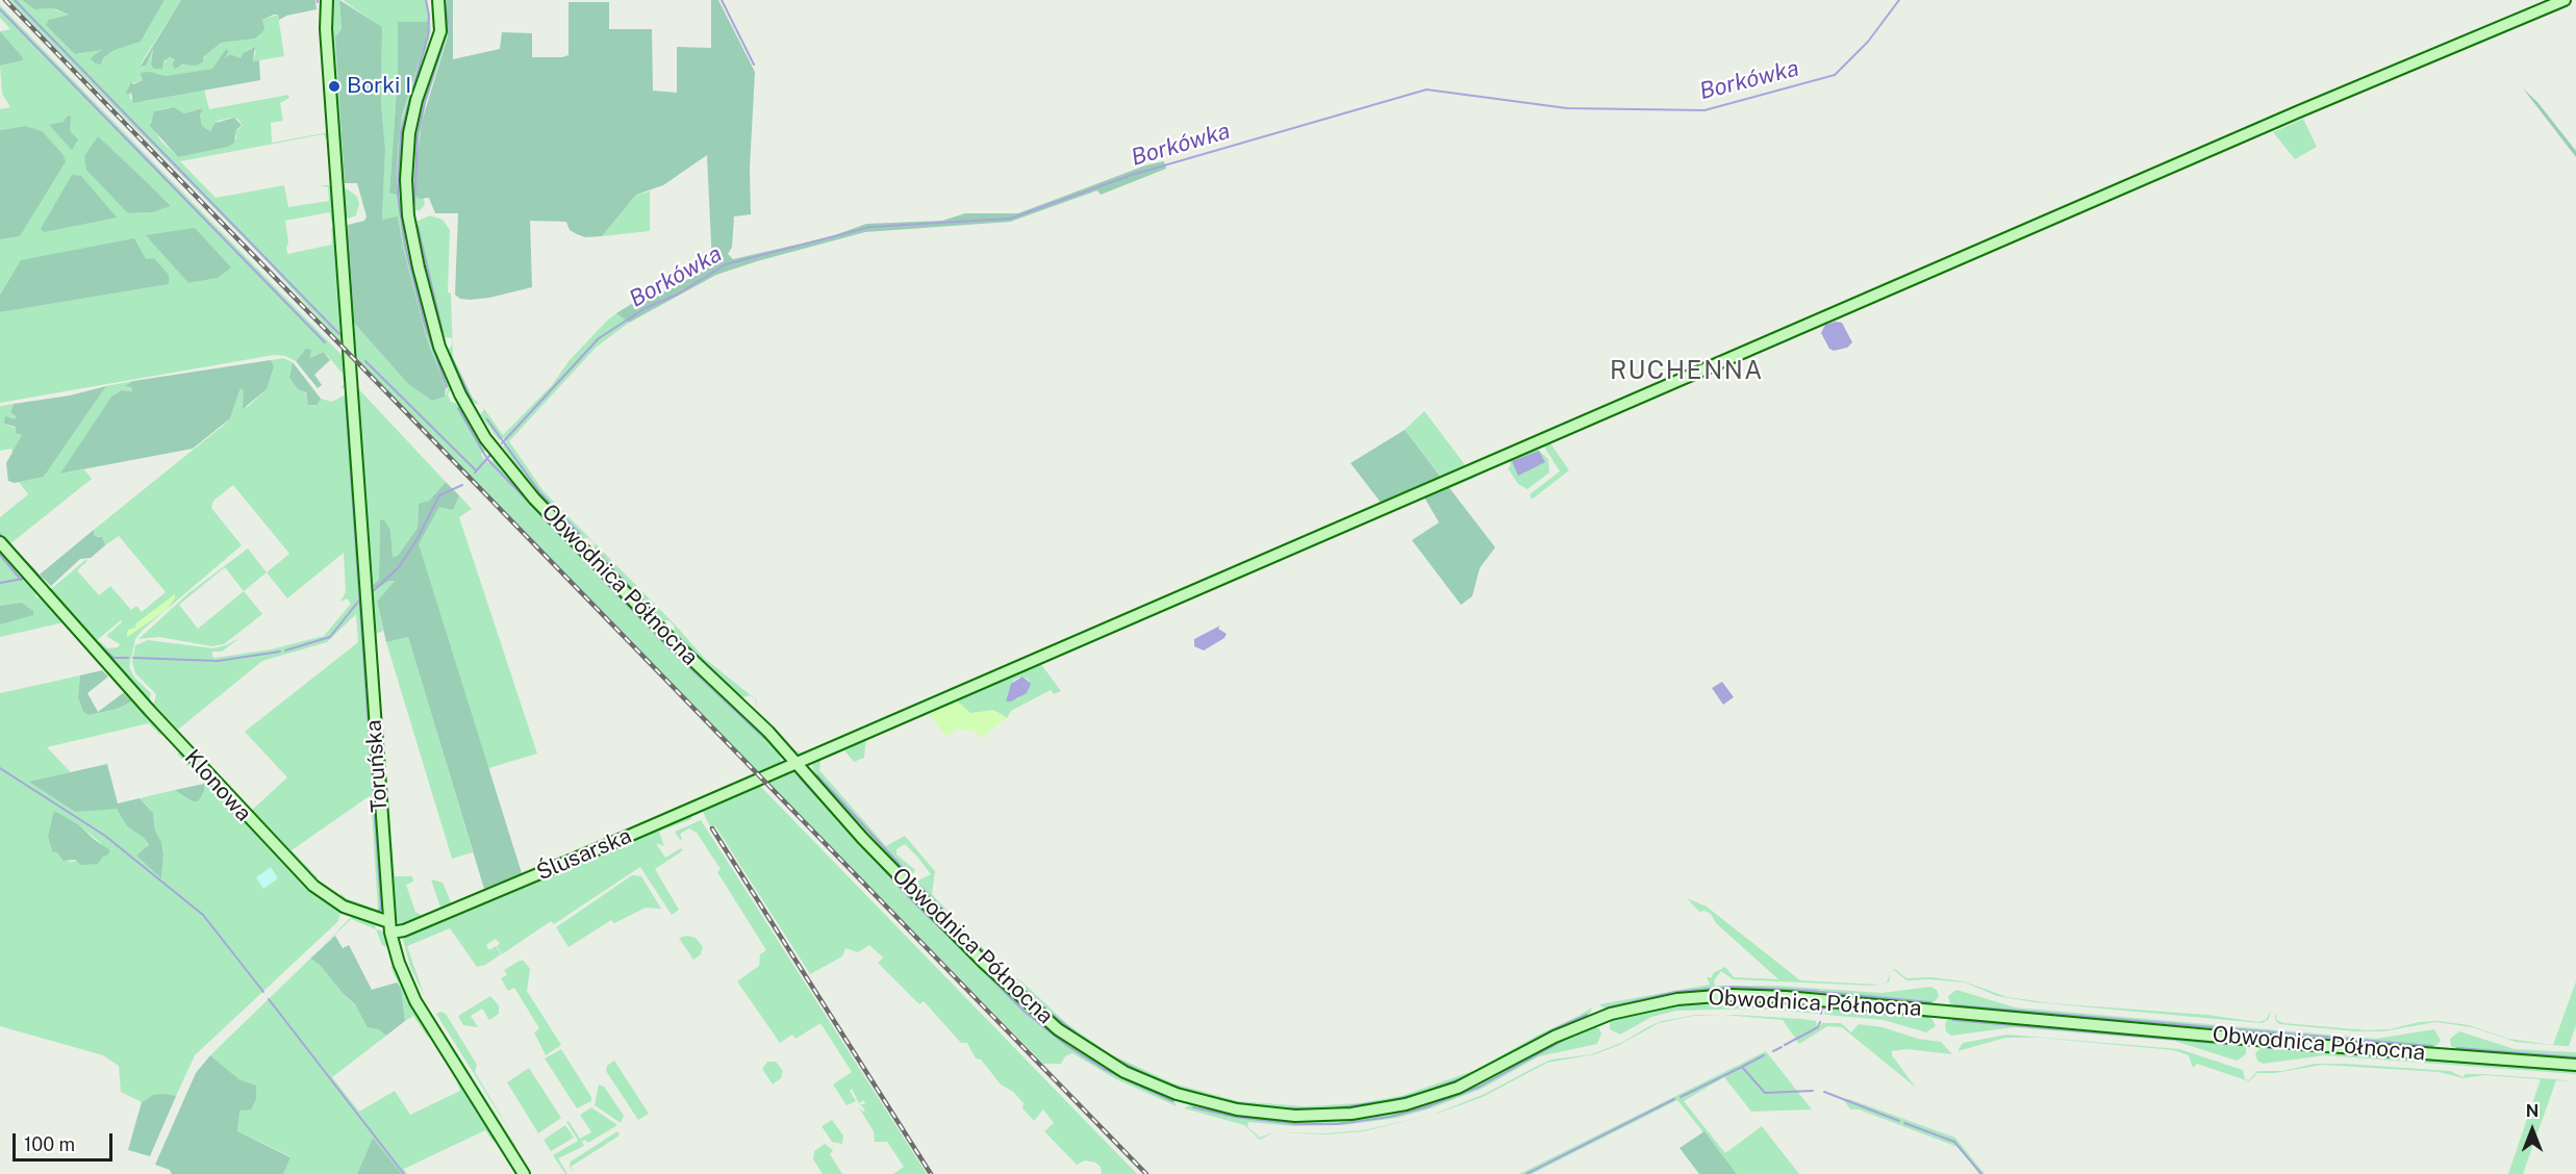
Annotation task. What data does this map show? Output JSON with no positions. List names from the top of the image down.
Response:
{
  "streets": {
    "street": [
      "Obwodnica Północna",
      "Toruńska",
      "Klonowa",
      "Ślusarska"
    ]
  },
  "crossings": [
    ["Obwodnica Północna", "Ślusarska"],
    ["Toruńska", "Klonowa"],
    ["Toruńska", "Ślusarska"],
    ["Klonowa", "Ślusarska"]
  ],
  "districts": ["RUCHENNA"],
  "water": ["Borkówka"],
  "places": ["Borki I"],
  "scale_bar": "100 m",
  "north": "top"
}
